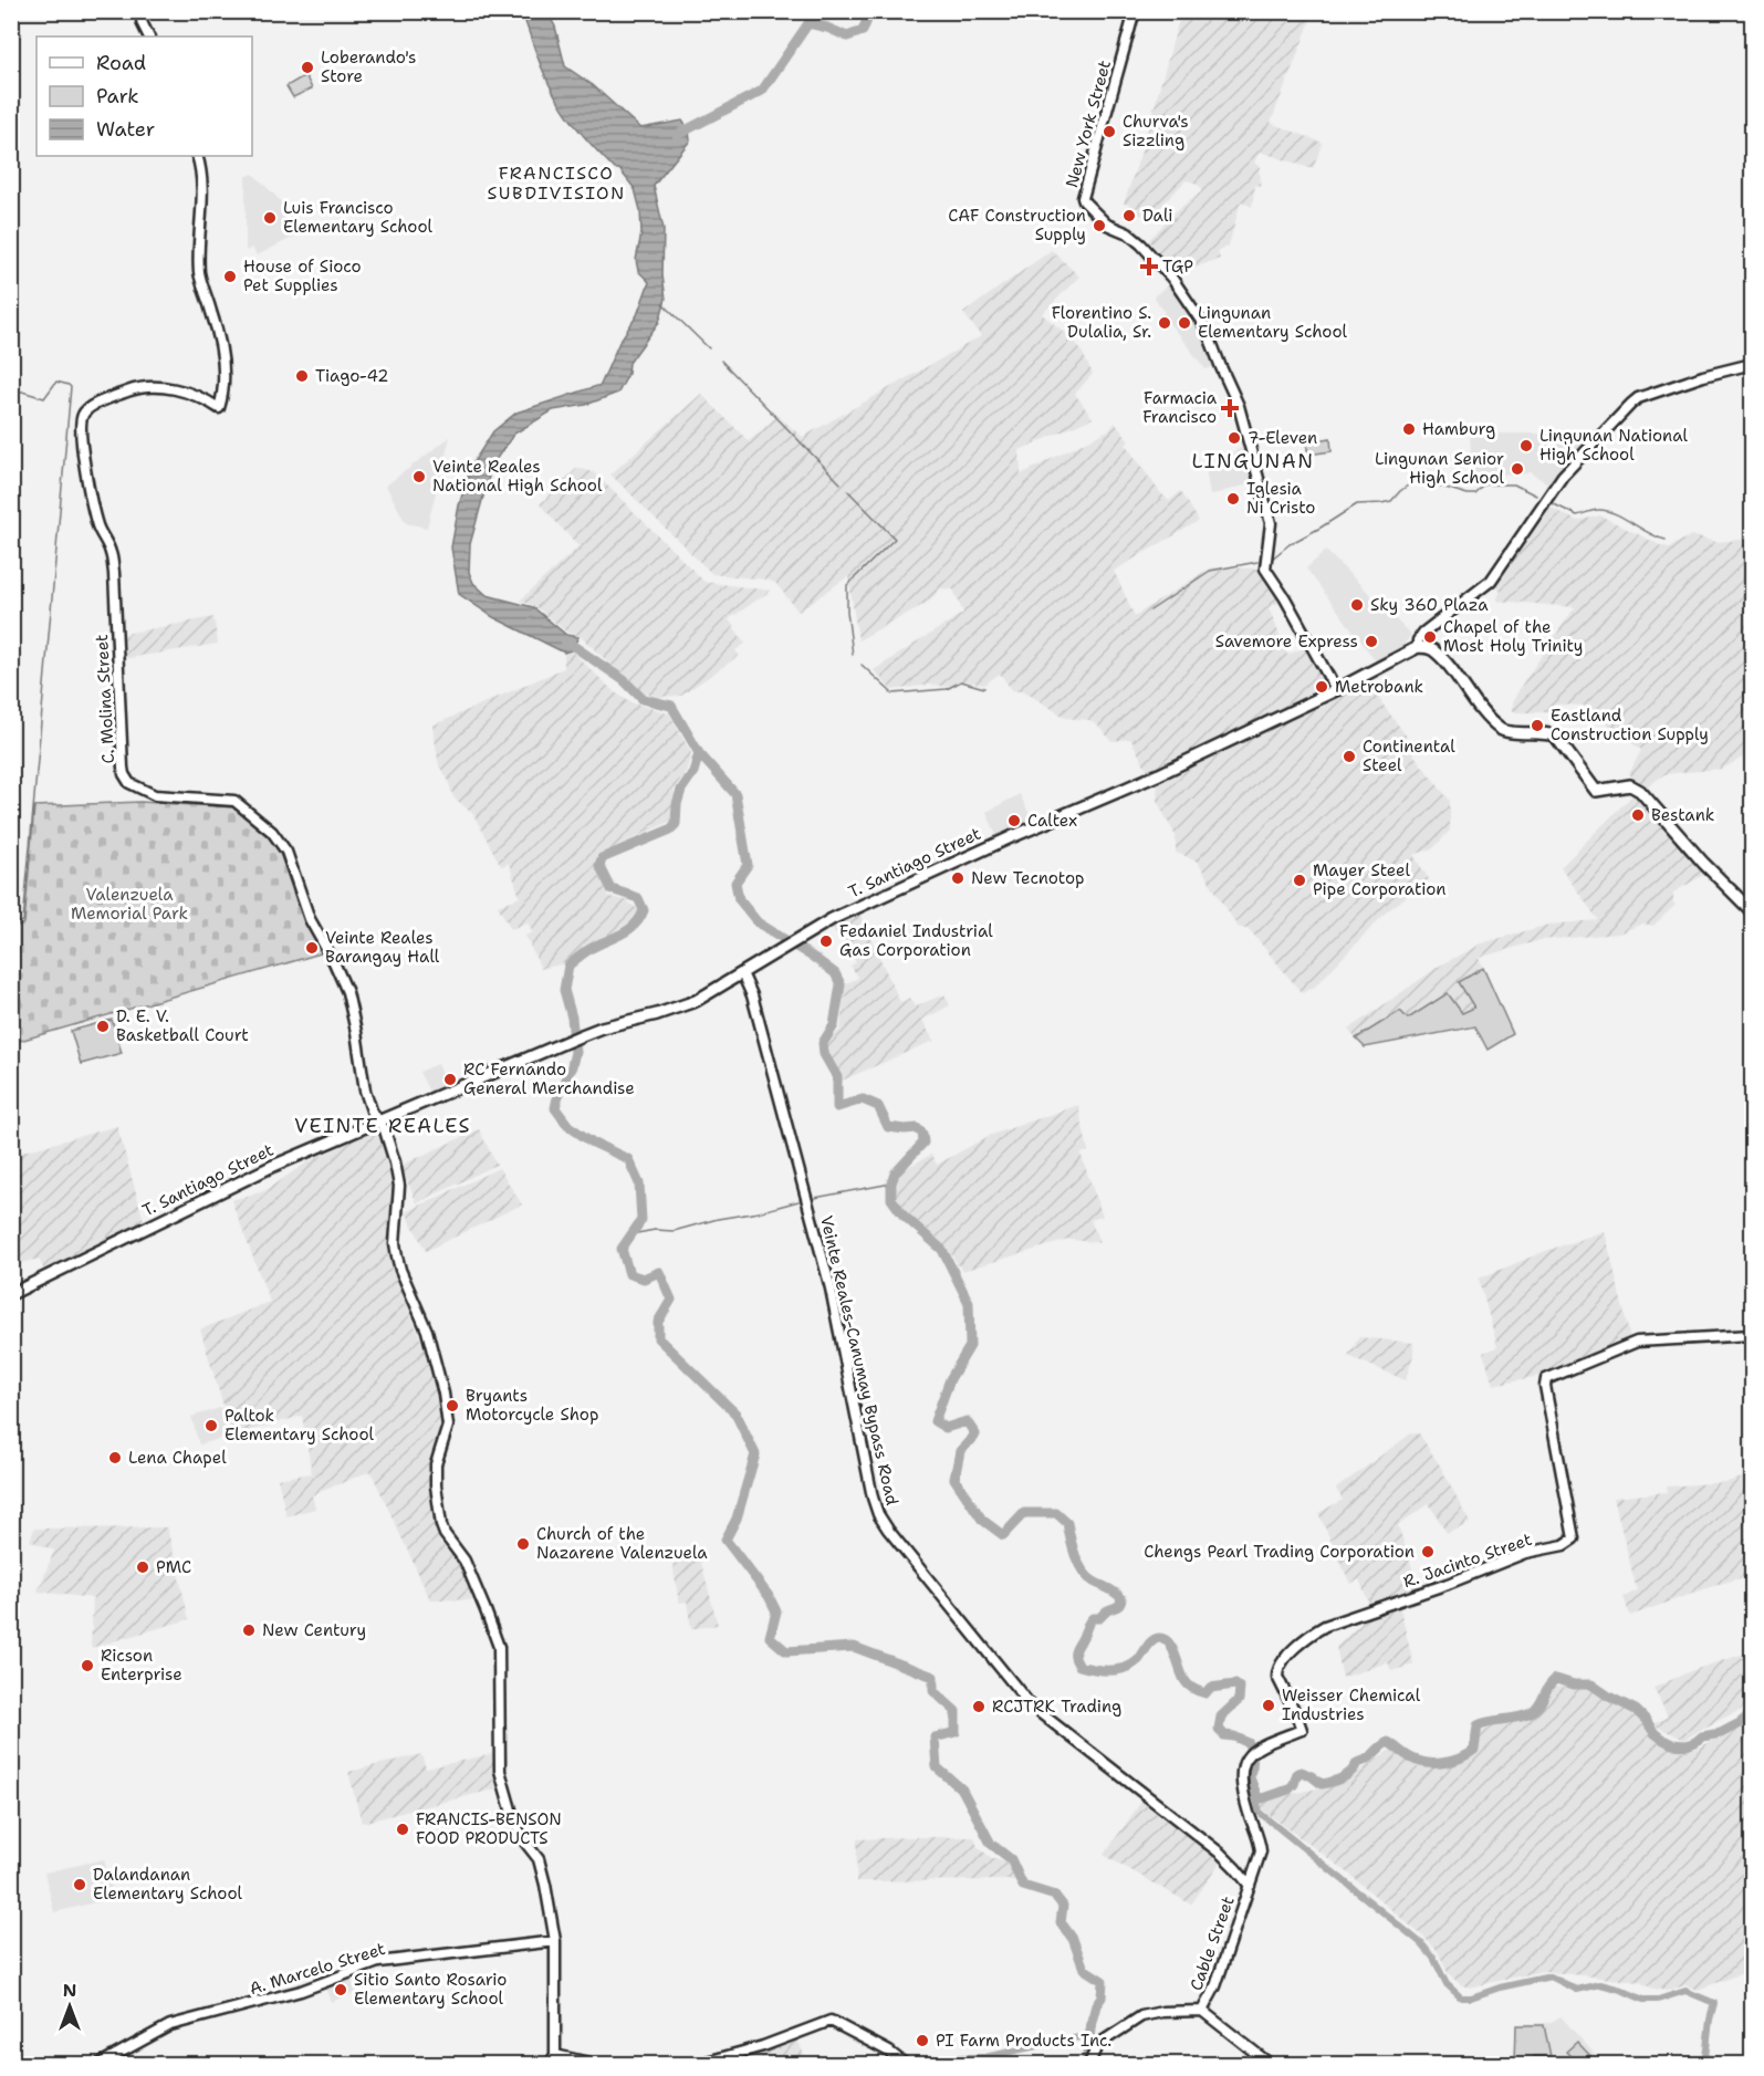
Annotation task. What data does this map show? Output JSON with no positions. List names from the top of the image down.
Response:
{
  "streets": {
    "main road": ["T. Santiago Street"],
    "street": [
      "New York Street",
      "C. Molina Street",
      "Veinte Reales-Canumay Bypass Road",
      "R. Jacinto Street",
      "Cable Street",
      "A. Marcelo Street"
    ]
  },
  "crossings": [
    ["New York Street", "T. Santiago Street"],
    ["C. Molina Street", "T. Santiago Street"],
    ["T. Santiago Street", "Veinte Reales-Canumay Bypass Road"],
    ["Veinte Reales-Canumay Bypass Road", "R. Jacinto Street"],
    ["Veinte Reales-Canumay Bypass Road", "Cable Street"],
    ["R. Jacinto Street", "Cable Street"]
  ],
  "districts": ["FRANCISCO SUBDIVISION", "LINGUNAN", "VEINTE REALES"],
  "parks": ["Valenzuela Memorial Park"],
  "places": {
    "other": [
      "Loberando's Store",
      "Churva's Sizzling",
      "Dali",
      "Luis Francisco Elementary School",
      "CAF Construction Supply",
      "House of Sioco Pet Supplies",
      "Florentino S. Dulalia, Sr.",
      "Lingunan Elementary School",
      "Tiago-42",
      "Hamburg",
      "7-Eleven",
      "Lingunan National High School",
      "Lingunan Senior High School",
      "Veinte Reales National High School",
      "Iglesia Ni Cristo",
      "Sky 360 Plaza",
      "Chapel of the Most Holy Trinity",
      "Savemore Express",
      "Metrobank",
      "Eastland Construction Supply",
      "Continental Steel",
      "Bestank",
      "Caltex",
      "New Tecnotop",
      "Mayer Steel Pipe Corporation",
      "Fedaniel Industrial Gas Corporation",
      "Veinte Reales Barangay Hall",
      "D. E. V. Basketball Court",
      "RC Fernando General Merchandise",
      "Bryants Motorcycle Shop",
      "Paltok Elementary School",
      "Lena Chapel",
      "Church of the Nazarene Valenzuela",
      "Chengs Pearl Trading Corporation",
      "PMC",
      "New Century",
      "Ricson Enterprise",
      "Weisser Chemical Industries",
      "RCJTRK Trading",
      "FRANCIS-BENSON FOOD PRODUCTS",
      "Dalandanan Elementary School",
      "Sitio Santo Rosario Elementary School",
      "PI Farm Products Inc."
    ],
    "health": ["TGP", "Farmacia Francisco"]
  },
  "legend": ["Road", "Park", "Water"],
  "north": "top"
}
